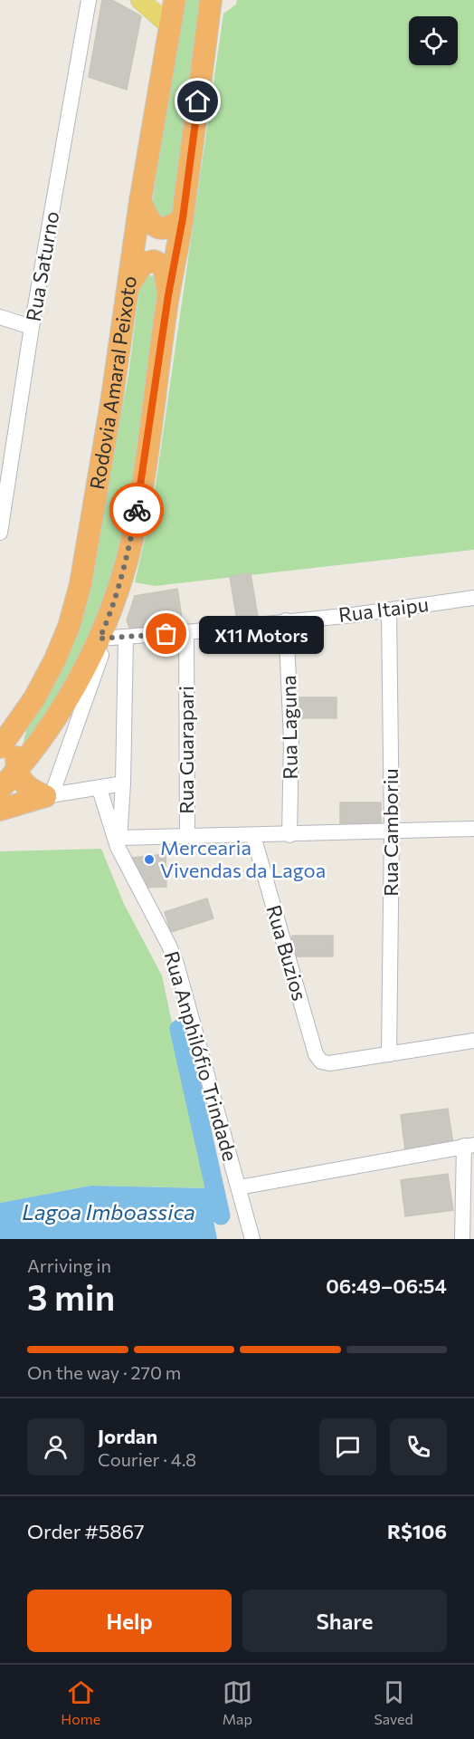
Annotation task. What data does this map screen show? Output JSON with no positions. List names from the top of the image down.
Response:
{
  "streets": {
    "highway": ["Rodovia Amaral Peixoto"],
    "street": [
      "Rua Saturno",
      "Rua Itaipu",
      "Rua Laguna",
      "Rua Guarapari",
      "Rua Camboriu",
      "Rua Buzios",
      "Rua Anphilófio Trindade"
    ]
  },
  "crossings": [
    ["Rodovia Amaral Peixoto", "Rua Itaipu"],
    ["Rua Itaipu", "Rua Laguna"],
    ["Rua Itaipu", "Rua Guarapari"],
    ["Rua Itaipu", "Rua Camboriu"],
    ["Rua Camboriu", "Rua Buzios"]
  ],
  "water": ["Lagoa Imboassica"],
  "places": ["X11 Motors", "Mercearia Vivendas da Lagoa"],
  "page": {
    "bubble": "X11 Motors",
    "heading": ["3 min", "Arriving in", "06:49–06:54"],
    "panel": [
      "Jordan",
      "Courier · 4.8",
      "Order #5867",
      "R$106"
    ],
    "bar": "On the way · 270 m",
    "buttons": ["Help", "Share"],
    "tabs": ["Home", "Map", "Saved"]
  }
}
